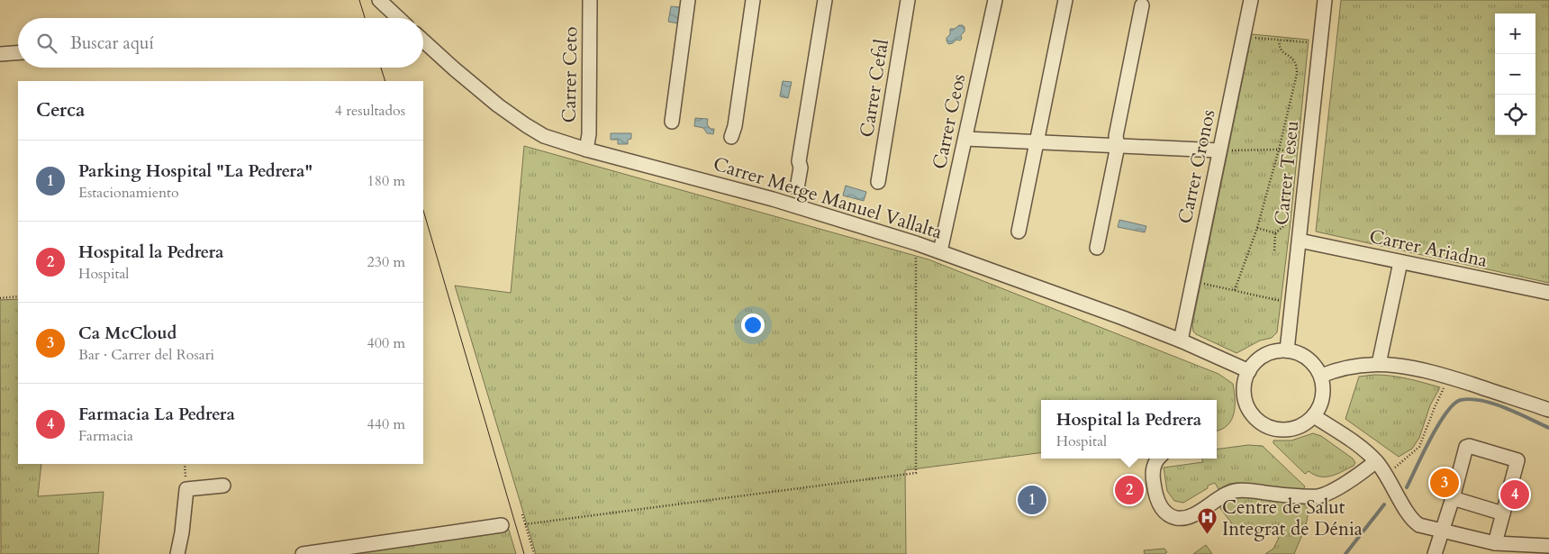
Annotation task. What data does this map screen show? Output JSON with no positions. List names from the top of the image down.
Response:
{
  "streets": {
    "street": [
      "Carrer Ceto",
      "Carrer Cefal",
      "Carrer Ceos",
      "Carrer Cronos",
      "Carrer Teseu",
      "Carrer Metge Manuel Vallalta",
      "Carrer Ariadna"
    ]
  },
  "crossings": [
    ["Carrer Ceto", "Carrer Metge Manuel Vallalta"],
    ["Carrer Ceos", "Carrer Metge Manuel Vallalta"],
    ["Carrer Cronos", "Carrer Metge Manuel Vallalta"],
    ["Carrer Teseu", "Carrer Metge Manuel Vallalta"],
    ["Carrer Teseu", "Carrer Ariadna"]
  ],
  "places": {
    "hospital": ["Centre de Salut Integrat de Dénia"]
  },
  "page": {
    "map_buttons": ["+", "−"],
    "search": "Buscar aquí",
    "heading": ["Cerca", "4 resultados"],
    "list": [
      {
        "mark": "1",
        "name": "Parking Hospital \"La Pedrera\"",
        "note": "Estacionamiento",
        "value": "180 m"
      },
      {
        "mark": "2",
        "name": "Hospital la Pedrera",
        "note": "Hospital",
        "value": "230 m"
      },
      {
        "mark": "3",
        "name": "Ca McCloud",
        "note": "Bar · Carrer del Rosari",
        "value": "400 m"
      },
      {
        "mark": "4",
        "name": "Farmacia La Pedrera",
        "note": "Farmacia",
        "value": "440 m"
      }
    ],
    "popup": ["Hospital la Pedrera", "Hospital"],
    "pins": [
      "3",
      "2",
      "4",
      "1"
    ]
  }
}
